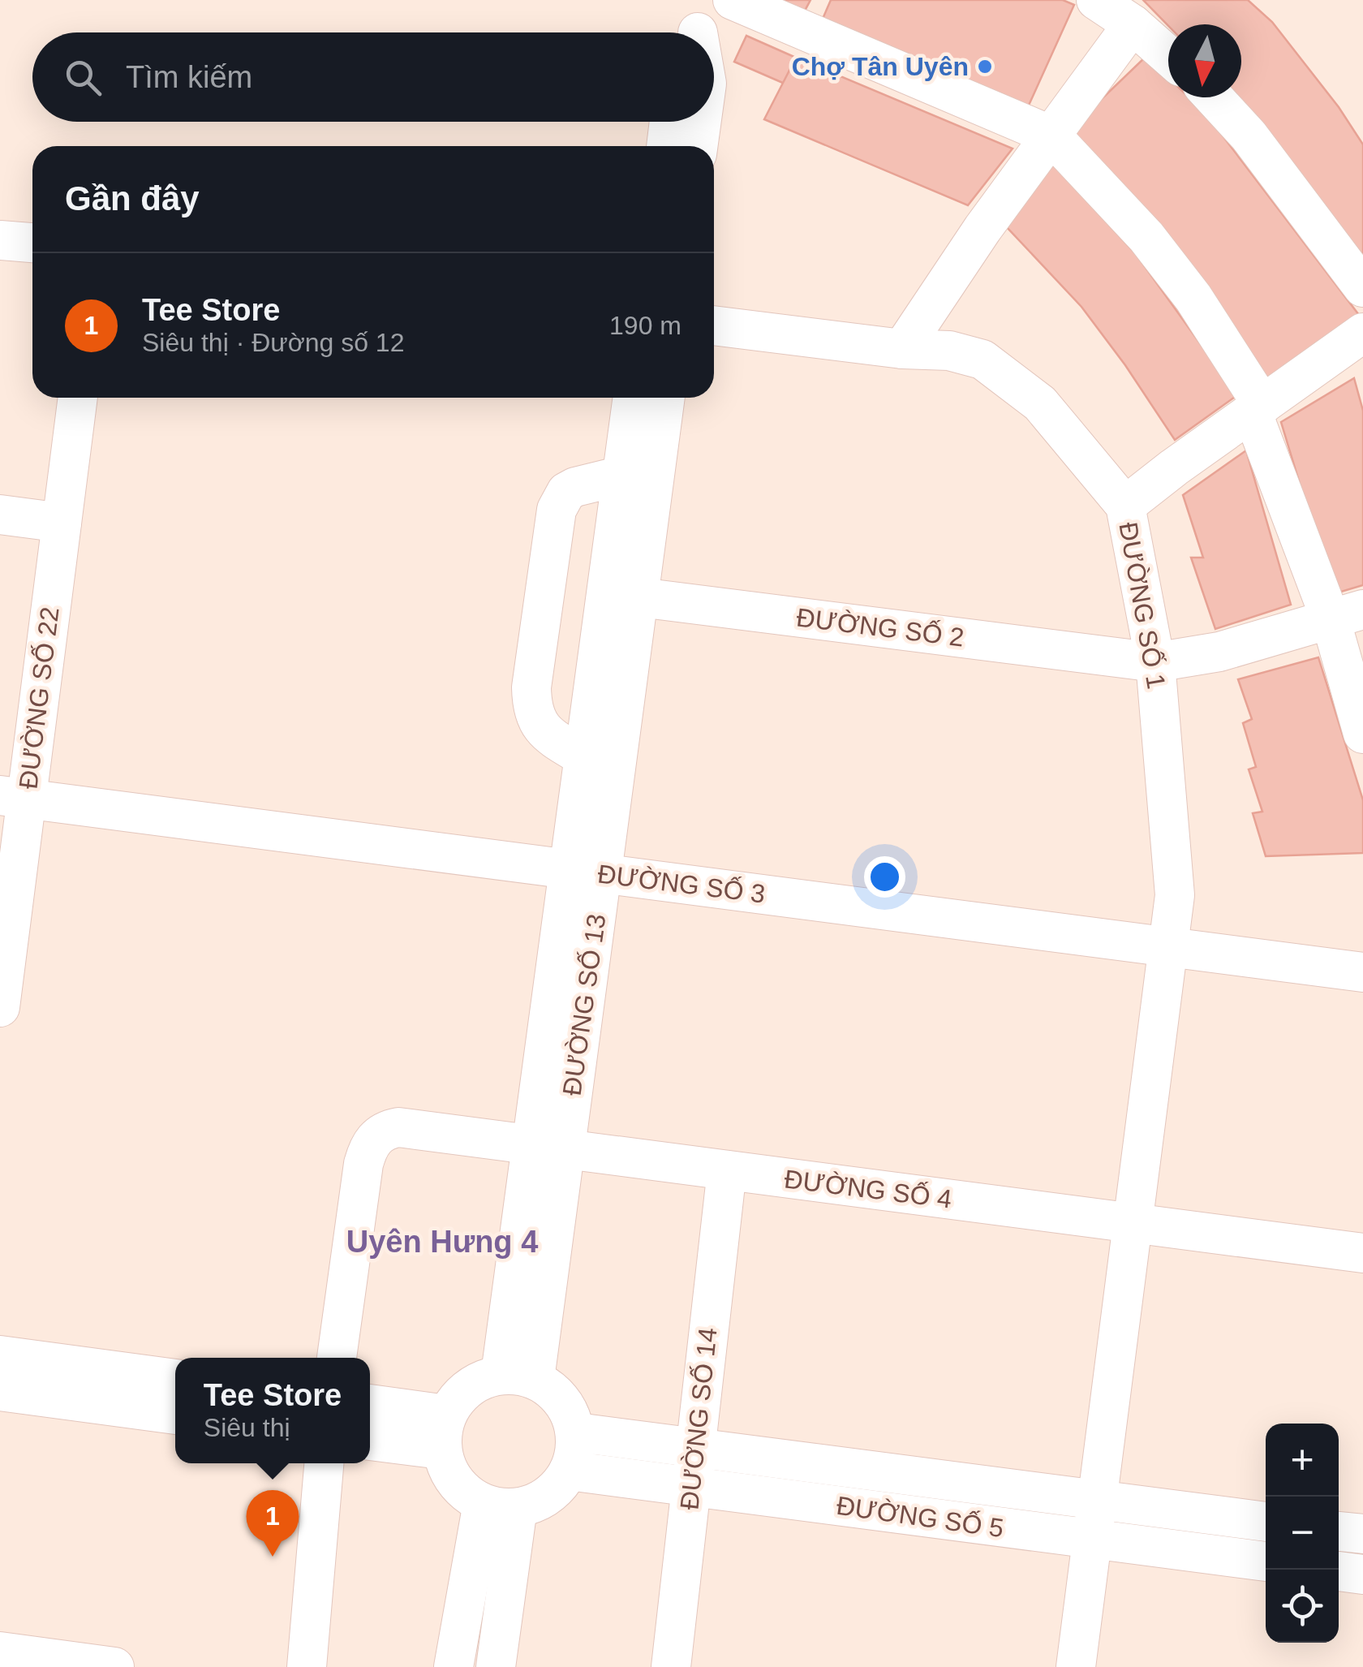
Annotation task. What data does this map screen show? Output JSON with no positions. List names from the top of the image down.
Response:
{
  "streets": {
    "street": [
      "ĐƯỜNG SỐ 1",
      "ĐƯỜNG SỐ 2",
      "ĐƯỜNG SỐ 22",
      "ĐƯỜNG SỐ 3",
      "ĐƯỜNG SỐ 13",
      "ĐƯỜNG SỐ 4",
      "ĐƯỜNG SỐ 14",
      "ĐƯỜNG SỐ 5"
    ]
  },
  "crossings": [
    ["ĐƯỜNG SỐ 1", "ĐƯỜNG SỐ 2"],
    ["ĐƯỜNG SỐ 1", "ĐƯỜNG SỐ 3"],
    ["ĐƯỜNG SỐ 1", "ĐƯỜNG SỐ 4"],
    ["ĐƯỜNG SỐ 1", "ĐƯỜNG SỐ 5"],
    ["ĐƯỜNG SỐ 2", "ĐƯỜNG SỐ 13"],
    ["ĐƯỜNG SỐ 22", "ĐƯỜNG SỐ 3"],
    ["ĐƯỜNG SỐ 3", "ĐƯỜNG SỐ 13"],
    ["ĐƯỜNG SỐ 13", "ĐƯỜNG SỐ 4"],
    ["ĐƯỜNG SỐ 13", "ĐƯỜNG SỐ 5"],
    ["ĐƯỜNG SỐ 4", "ĐƯỜNG SỐ 14"],
    ["ĐƯỜNG SỐ 14", "ĐƯỜNG SỐ 5"]
  ],
  "districts": ["Uyên Hưng 4"],
  "places": ["Chợ Tân Uyên"],
  "north": "bottom",
  "page": {
    "search": "Tìm kiếm",
    "heading": "Gần đây",
    "list": [
      {
        "mark": "1",
        "name": "Tee Store",
        "note": "Siêu thị · Đường số 12",
        "value": "190 m"
      }
    ],
    "popup": ["Tee Store", "Siêu thị"],
    "map_buttons": ["+", "−"],
    "pins": "1"
  }
}
